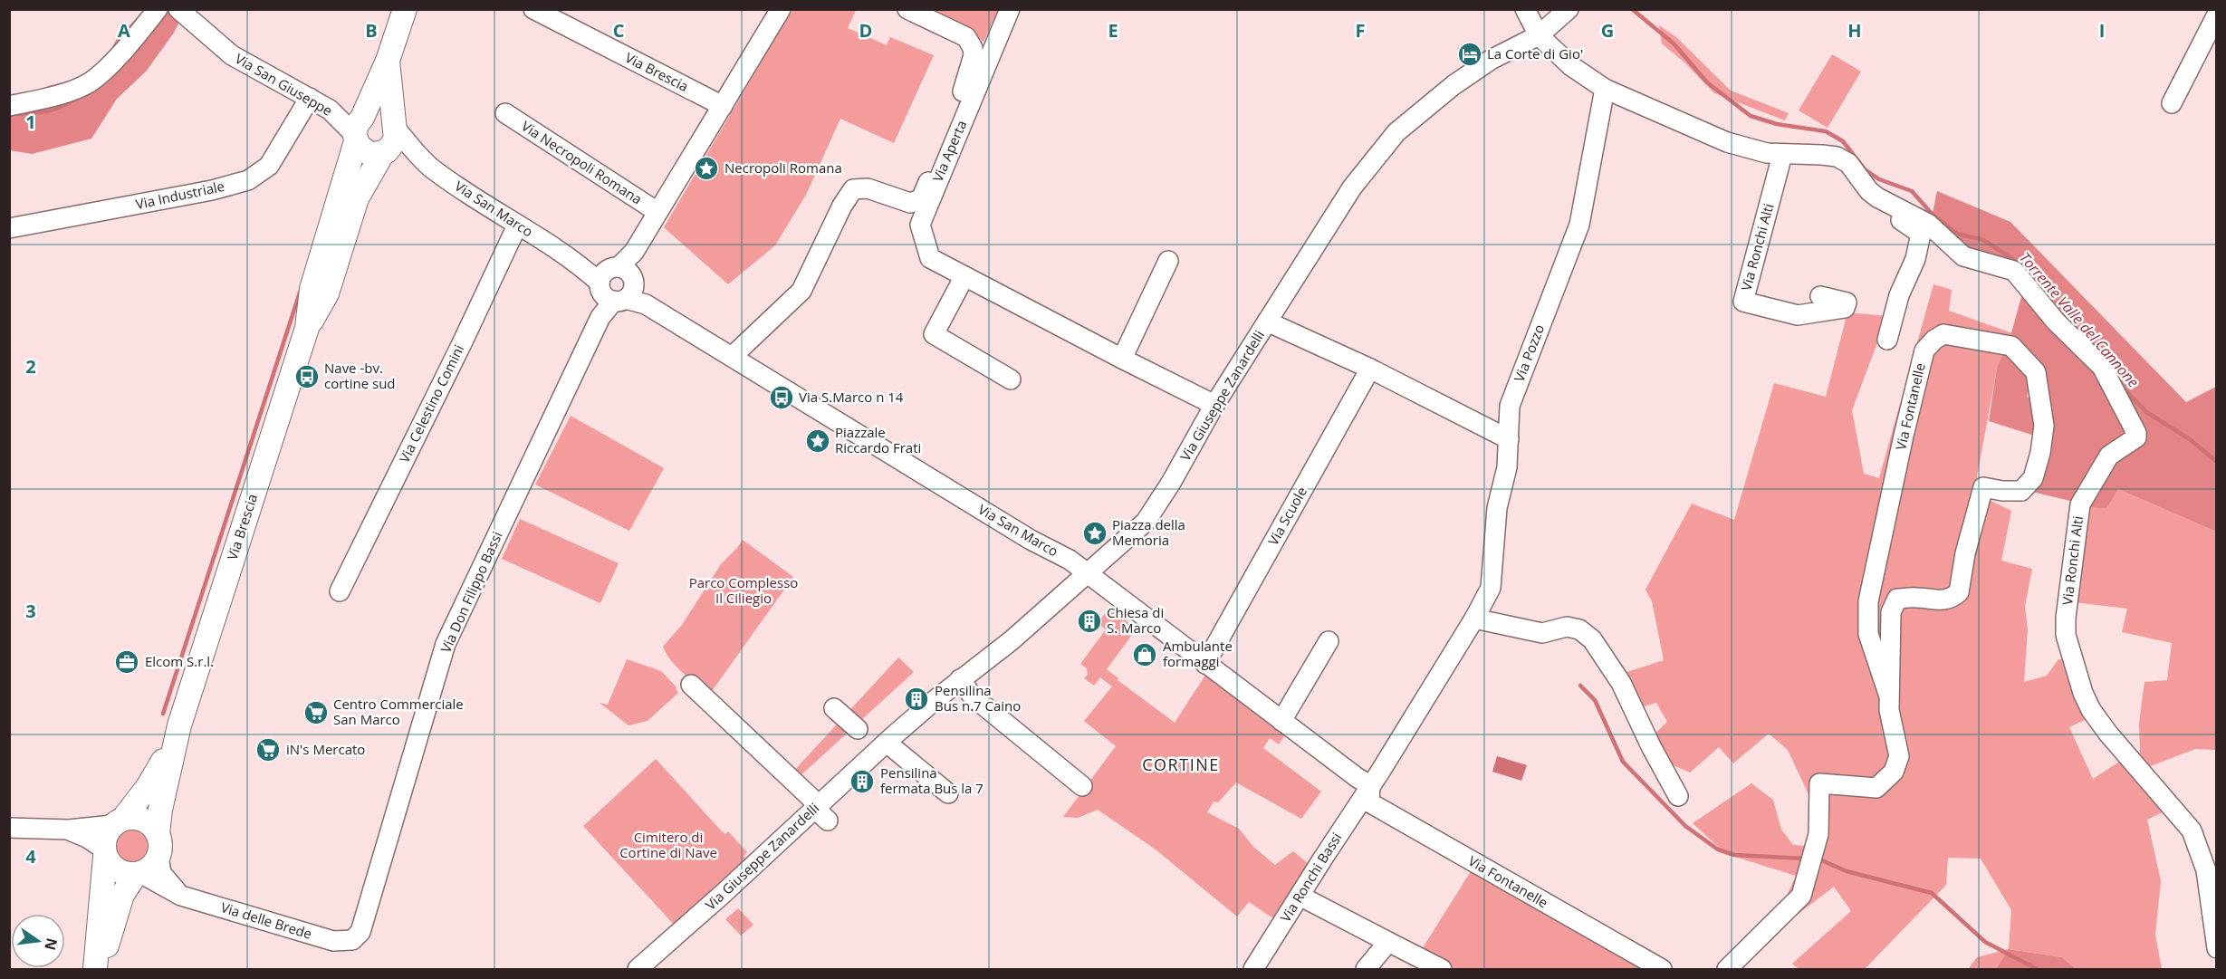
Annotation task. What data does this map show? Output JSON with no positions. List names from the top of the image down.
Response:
{
  "streets": {
    "main road": ["Via Brescia"],
    "street": [
      "Via San Giuseppe",
      "Via Aperta",
      "Via Necropoli Romana",
      "Via Industriale",
      "Via San Marco",
      "Via Ronchi Alti",
      "Via Pozzo",
      "Via Giuseppe Zanardelli",
      "Via Celestino Comini",
      "Via Fontanelle",
      "Via Scuole",
      "Via Don Filippo Bassi",
      "Via Ronchi Bassi",
      "Via delle Brede"
    ]
  },
  "crossings": [
    ["Via Brescia", "Via San Giuseppe"],
    ["Via Brescia", "Via Necropoli Romana"],
    ["Via Brescia", "Via San Marco"],
    ["Via Brescia", "Via delle Brede"],
    ["Via San Giuseppe", "Via Industriale"],
    ["Via San Giuseppe", "Via San Marco"],
    ["Via Aperta", "Via San Marco"],
    ["Via Aperta", "Via Giuseppe Zanardelli"],
    ["Via Necropoli Romana", "Via San Marco"],
    ["Via Necropoli Romana", "Via Don Filippo Bassi"],
    ["Via San Marco", "Via Pozzo"],
    ["Via San Marco", "Via Giuseppe Zanardelli"],
    ["Via San Marco", "Via Celestino Comini"],
    ["Via San Marco", "Via Fontanelle"],
    ["Via San Marco", "Via Scuole"],
    ["Via San Marco", "Via Don Filippo Bassi"],
    ["Via San Marco", "Via Ronchi Bassi"],
    ["Via Ronchi Alti", "Via Pozzo"],
    ["Via Ronchi Alti", "Via Giuseppe Zanardelli"],
    ["Via Pozzo", "Via Fontanelle"],
    ["Via Pozzo", "Via Ronchi Bassi"],
    ["Via Fontanelle", "Via Ronchi Bassi"],
    ["Via Don Filippo Bassi", "Via delle Brede"]
  ],
  "districts": ["CORTINE"],
  "water": ["Torrente Valle del Cannone"],
  "parks": ["Parco Complesso Il Ciliegio", "Cimitero di Cortine di Nave"],
  "places": {
    "hotel": ["La Corte di Gio'"],
    "place": ["Necropoli Romana", "Piazzale Riccardo Frati", "Piazza della Memoria"],
    "bus stop": ["Nave -bv. cortine sud", "Via S.Marco n 14"],
    "building": ["Chiesa di S. Marco", "Pensilina Bus n.7 Caino", "Pensilina fermata Bus la 7"],
    "shop": ["Ambulante formaggi"],
    "office": ["Elcom S.r.l."],
    "supermarket": ["Centro Commerciale San Marco", "iN's Mercato"]
  },
  "north": "right",
  "grid": {
    "columns": [
      "A",
      "B",
      "C",
      "D",
      "E",
      "F",
      "G",
      "H",
      "I"
    ],
    "rows": [
      "1",
      "2",
      "3",
      "4"
    ]
  }
}
